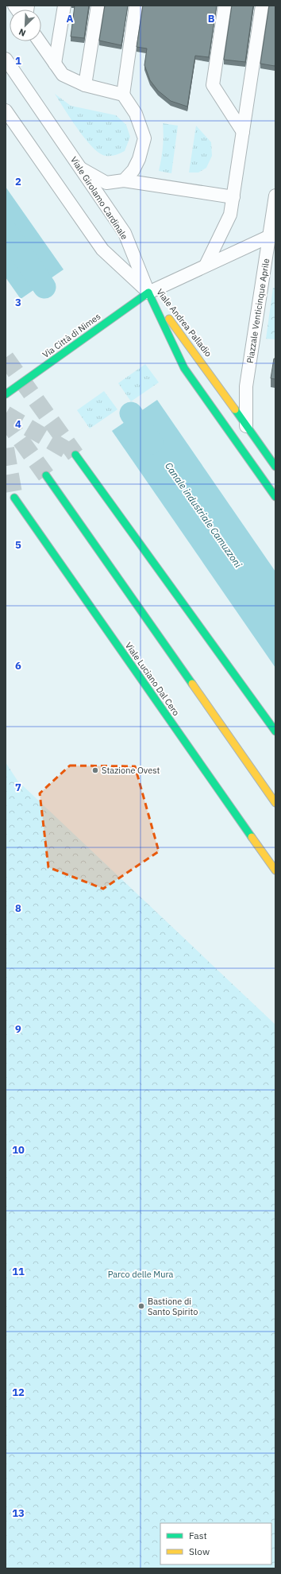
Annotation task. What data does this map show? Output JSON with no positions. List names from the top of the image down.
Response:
{
  "streets": {
    "main road": ["Viale Andrea Palladio", "Via Città di Nimes", "Viale Luciano Dal Cero"],
    "lane": ["Viale Girolamo Cardinale", "Piazzale Venticinque Aprile"]
  },
  "crossings": [
    ["Viale Girolamo Cardinale", "Viale Andrea Palladio"],
    ["Viale Girolamo Cardinale", "Via Città di Nimes"],
    ["Piazzale Venticinque Aprile", "Viale Andrea Palladio"],
    ["Viale Andrea Palladio", "Via Città di Nimes"]
  ],
  "water": ["Canale industriale Camuzzoni"],
  "parks": ["Parco delle Mura"],
  "places": ["Stazione Ovest", "Bastione di Santo Spirito"],
  "legend": ["Fast", "Slow"],
  "north": "bottom left",
  "grid": {
    "columns": ["A", "B"],
    "rows": [
      "1",
      "2",
      "3",
      "4",
      "5",
      "6",
      "7",
      "8",
      "9",
      "10",
      "11",
      "12",
      "13"
    ]
  }
}
